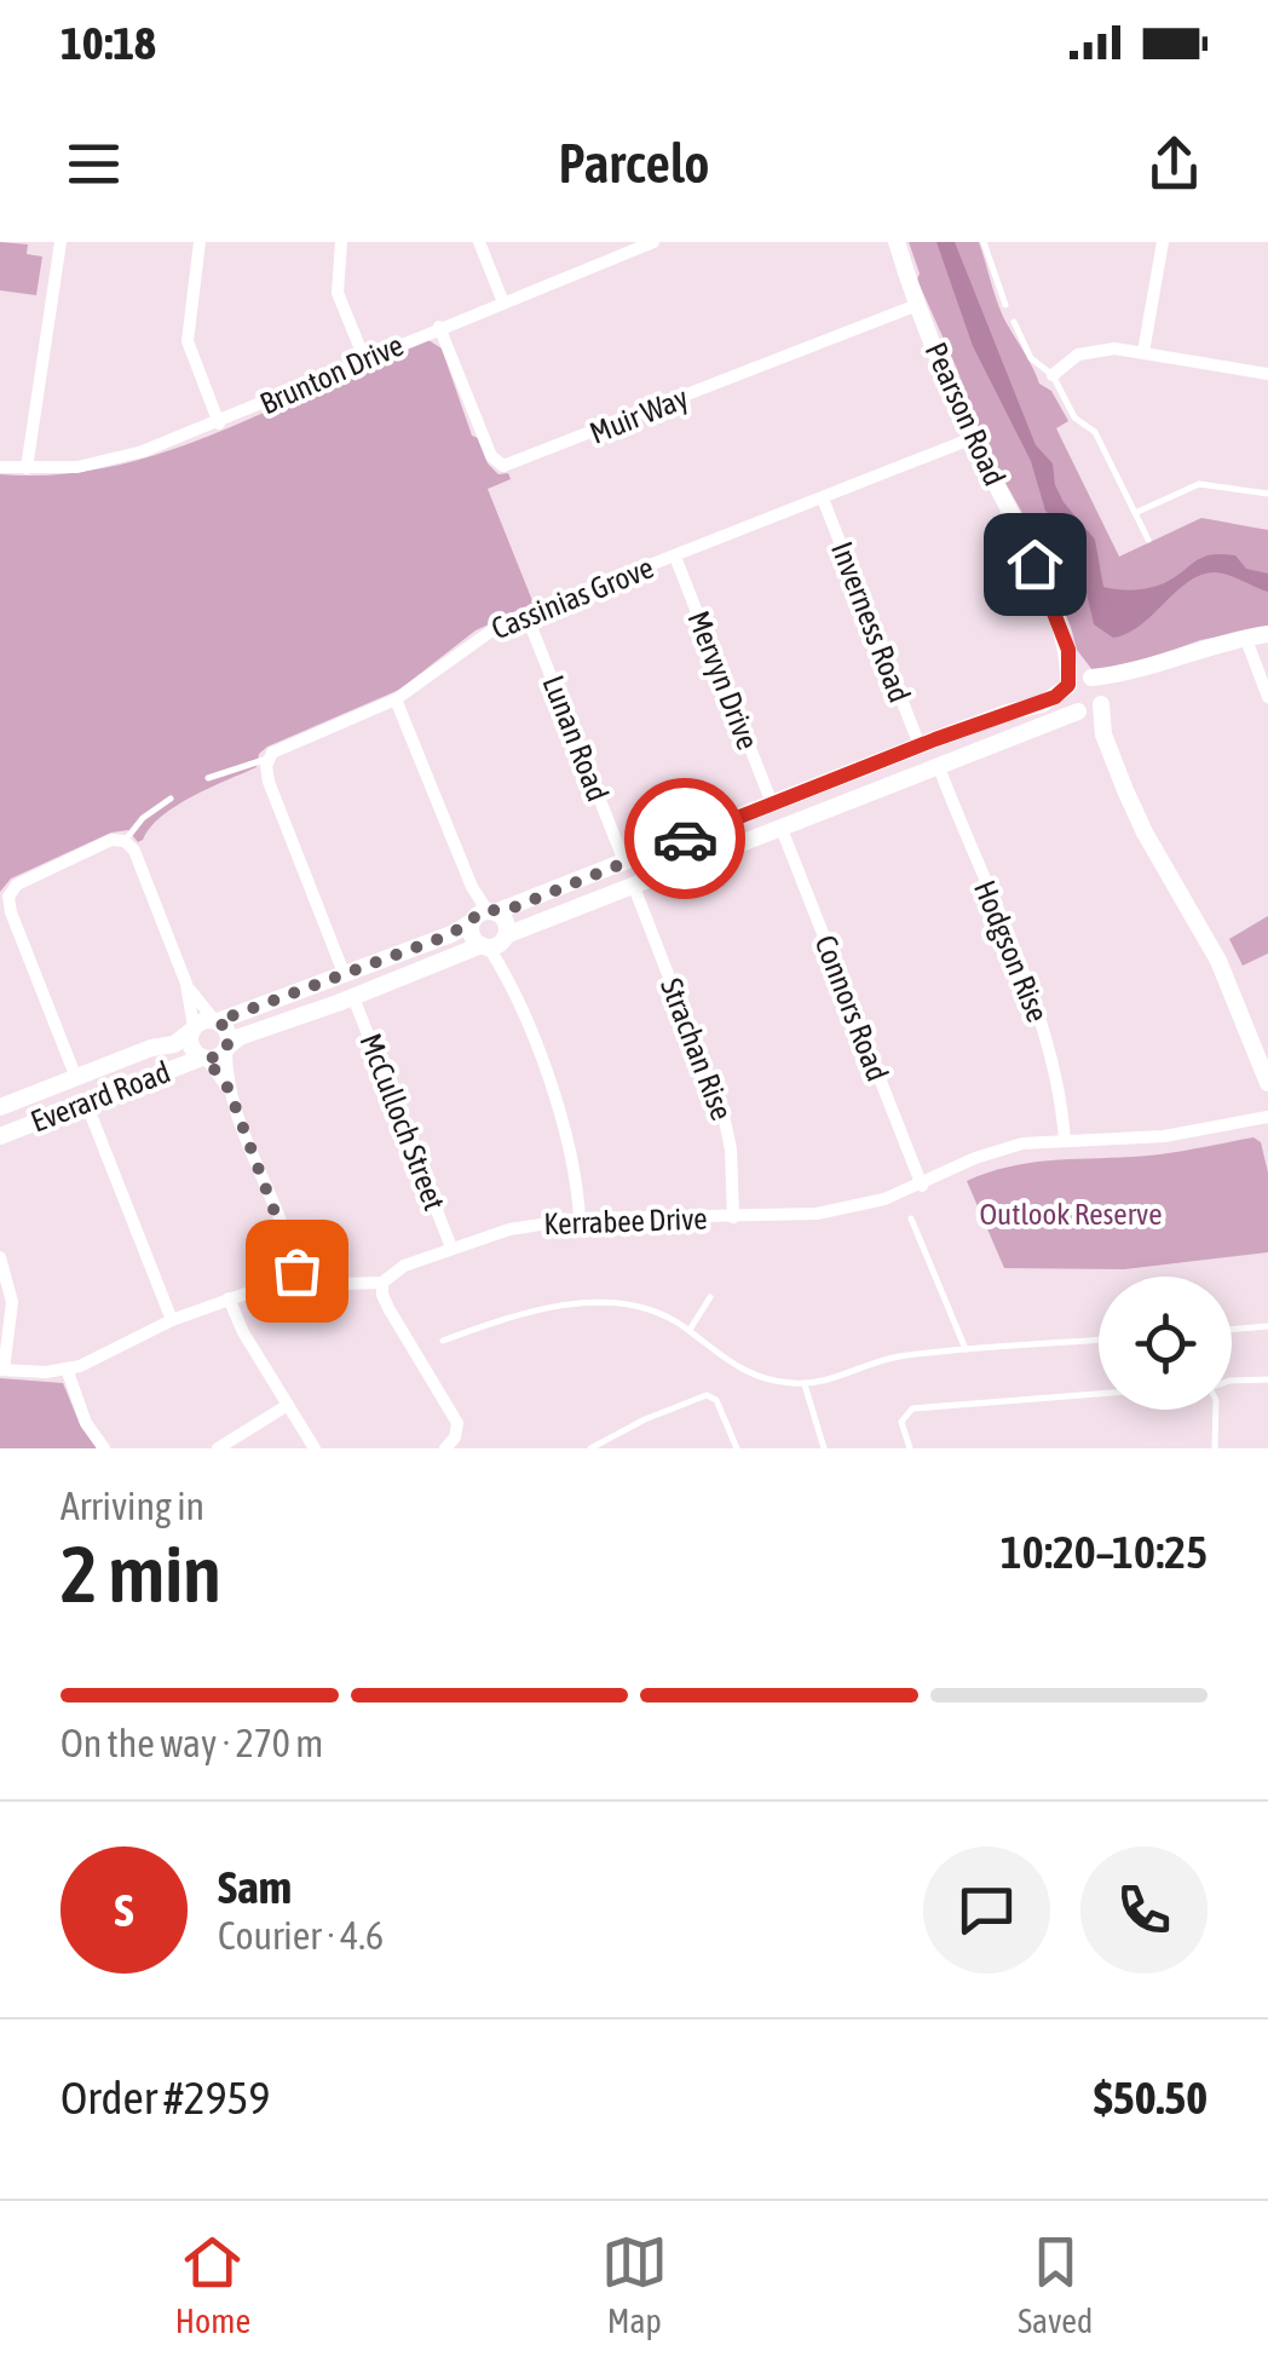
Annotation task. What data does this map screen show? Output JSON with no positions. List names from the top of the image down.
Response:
{
  "streets": {
    "street": [
      "Brunton Drive",
      "Pearson Road",
      "Muir Way",
      "Cassinias Grove",
      "Inverness Road",
      "Mervyn Drive",
      "Lunan Road",
      "Hodgson Rise",
      "Connors Road",
      "Strachan Rise",
      "Everard Road",
      "McCulloch Street",
      "Kerrabee Drive"
    ]
  },
  "crossings": [
    ["Brunton Drive", "Muir Way"],
    ["Pearson Road", "Muir Way"],
    ["Pearson Road", "Cassinias Grove"],
    ["Cassinias Grove", "Inverness Road"],
    ["Cassinias Grove", "Mervyn Drive"],
    ["Cassinias Grove", "Lunan Road"],
    ["Hodgson Rise", "Kerrabee Drive"],
    ["Connors Road", "Kerrabee Drive"],
    ["Strachan Rise", "Kerrabee Drive"],
    ["McCulloch Street", "Kerrabee Drive"]
  ],
  "parks": ["Outlook Reserve"],
  "page": {
    "status": "10:18",
    "header": "Parcelo",
    "heading": ["2 min", "Arriving in", "10:20–10:25"],
    "panel": [
      "Sam",
      "Courier · 4.6",
      "Order #2959",
      "$50.50"
    ],
    "bar": "On the way · 270 m",
    "round": "S",
    "tabs": ["Home", "Map", "Saved"]
  }
}
